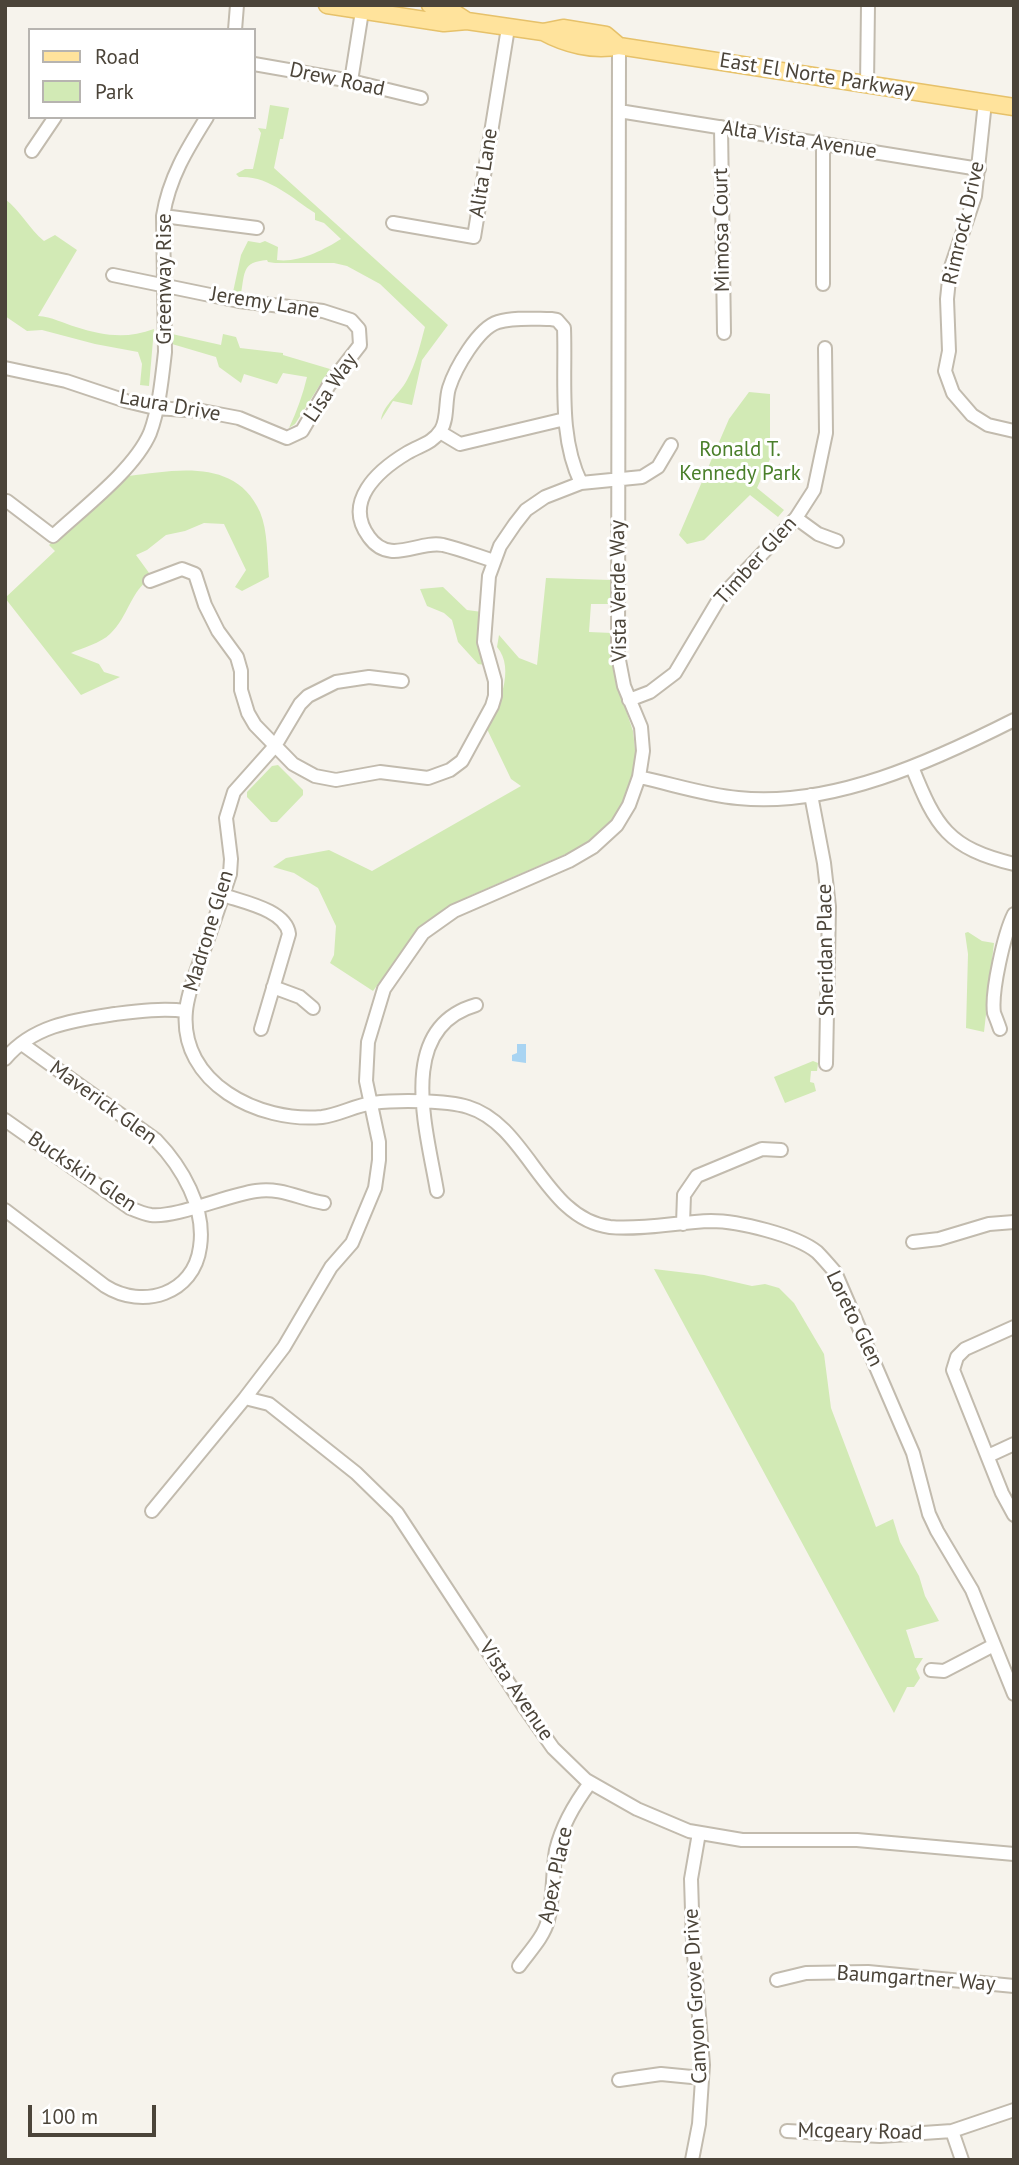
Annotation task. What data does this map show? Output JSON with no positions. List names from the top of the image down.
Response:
{
  "streets": {
    "main road": ["East El Norte Parkway"],
    "street": [
      "Drew Road",
      "Alta Vista Avenue",
      "Alita Lane",
      "Rimrock Drive",
      "Mimosa Court",
      "Greenway Rise",
      "Jeremy Lane",
      "Lisa Way",
      "Laura Drive",
      "Timber Glen",
      "Vista Verde Way",
      "Madrone Glen",
      "Sheridan Place",
      "Maverick Glen",
      "Buckskin Glen",
      "Loreto Glen",
      "Vista Avenue",
      "Apex Place",
      "Baumgartner Way",
      "Canyon Grove Drive",
      "Mcgeary Road"
    ]
  },
  "crossings": [
    ["East El Norte Parkway", "Alita Lane"],
    ["East El Norte Parkway", "Rimrock Drive"],
    ["East El Norte Parkway", "Vista Verde Way"],
    ["Alta Vista Avenue", "Rimrock Drive"],
    ["Alta Vista Avenue", "Mimosa Court"],
    ["Alta Vista Avenue", "Vista Verde Way"],
    ["Greenway Rise", "Jeremy Lane"],
    ["Greenway Rise", "Laura Drive"],
    ["Jeremy Lane", "Lisa Way"],
    ["Lisa Way", "Laura Drive"],
    ["Timber Glen", "Vista Verde Way"],
    ["Vista Verde Way", "Madrone Glen"],
    ["Vista Verde Way", "Loreto Glen"],
    ["Vista Verde Way", "Vista Avenue"],
    ["Madrone Glen", "Loreto Glen"],
    ["Maverick Glen", "Buckskin Glen"],
    ["Vista Avenue", "Apex Place"],
    ["Vista Avenue", "Canyon Grove Drive"]
  ],
  "parks": ["Ronald T. Kennedy Park"],
  "legend": ["Road", "Park"],
  "scale_bar": "100 m"
}
